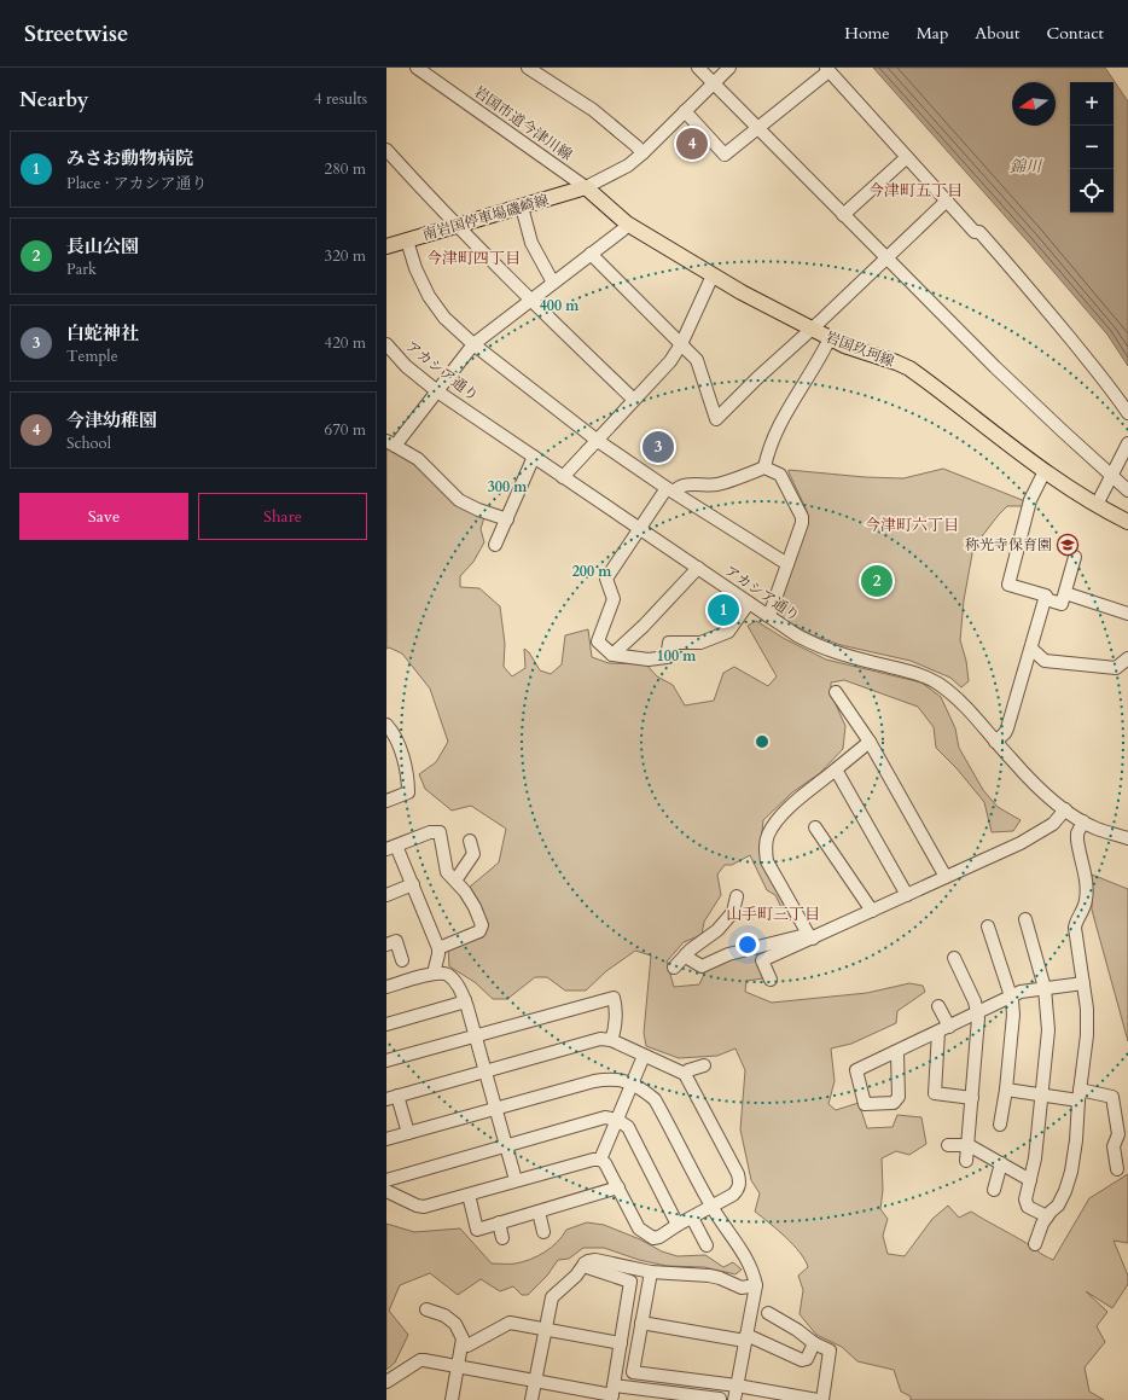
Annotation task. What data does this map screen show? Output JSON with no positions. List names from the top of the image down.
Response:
{
  "streets": {
    "main road": ["南岩国停車場磯崎線", "岩国玖珂線"],
    "street": ["岩国市道今津川線", "アカシア通り"]
  },
  "crossings": [
    ["岩国市道今津川線", "南岩国停車場磯崎線"],
    ["岩国市道今津川線", "岩国玖珂線"],
    ["南岩国停車場磯崎線", "岩国玖珂線"]
  ],
  "districts": [
    "今津町五丁目",
    "今津町四丁目",
    "今津町六丁目",
    "山手町三丁目"
  ],
  "water": ["錦川"],
  "places": {
    "school or university": ["称光寺保育園"]
  },
  "north": "left",
  "page": {
    "header": "Streetwise",
    "nav": [
      "Home",
      "Map",
      "About",
      "Contact"
    ],
    "heading": ["Nearby", "4 results"],
    "map_buttons": ["+", "−"],
    "pins": [
      "4",
      "3",
      "2",
      "1"
    ],
    "list": [
      {
        "mark": "1",
        "name": "みさお動物病院",
        "note": "Place · アカシア通り",
        "value": "280 m"
      },
      {
        "mark": "2",
        "name": "長山公園",
        "note": "Park",
        "value": "320 m"
      },
      {
        "mark": "3",
        "name": "白蛇神社",
        "note": "Temple",
        "value": "420 m"
      },
      {
        "mark": "4",
        "name": "今津幼稚園",
        "note": "School",
        "value": "670 m"
      }
    ],
    "buttons": ["Save", "Share"]
  },
  "rings": [
    "400 m",
    "300 m",
    "200 m",
    "100 m"
  ]
}
